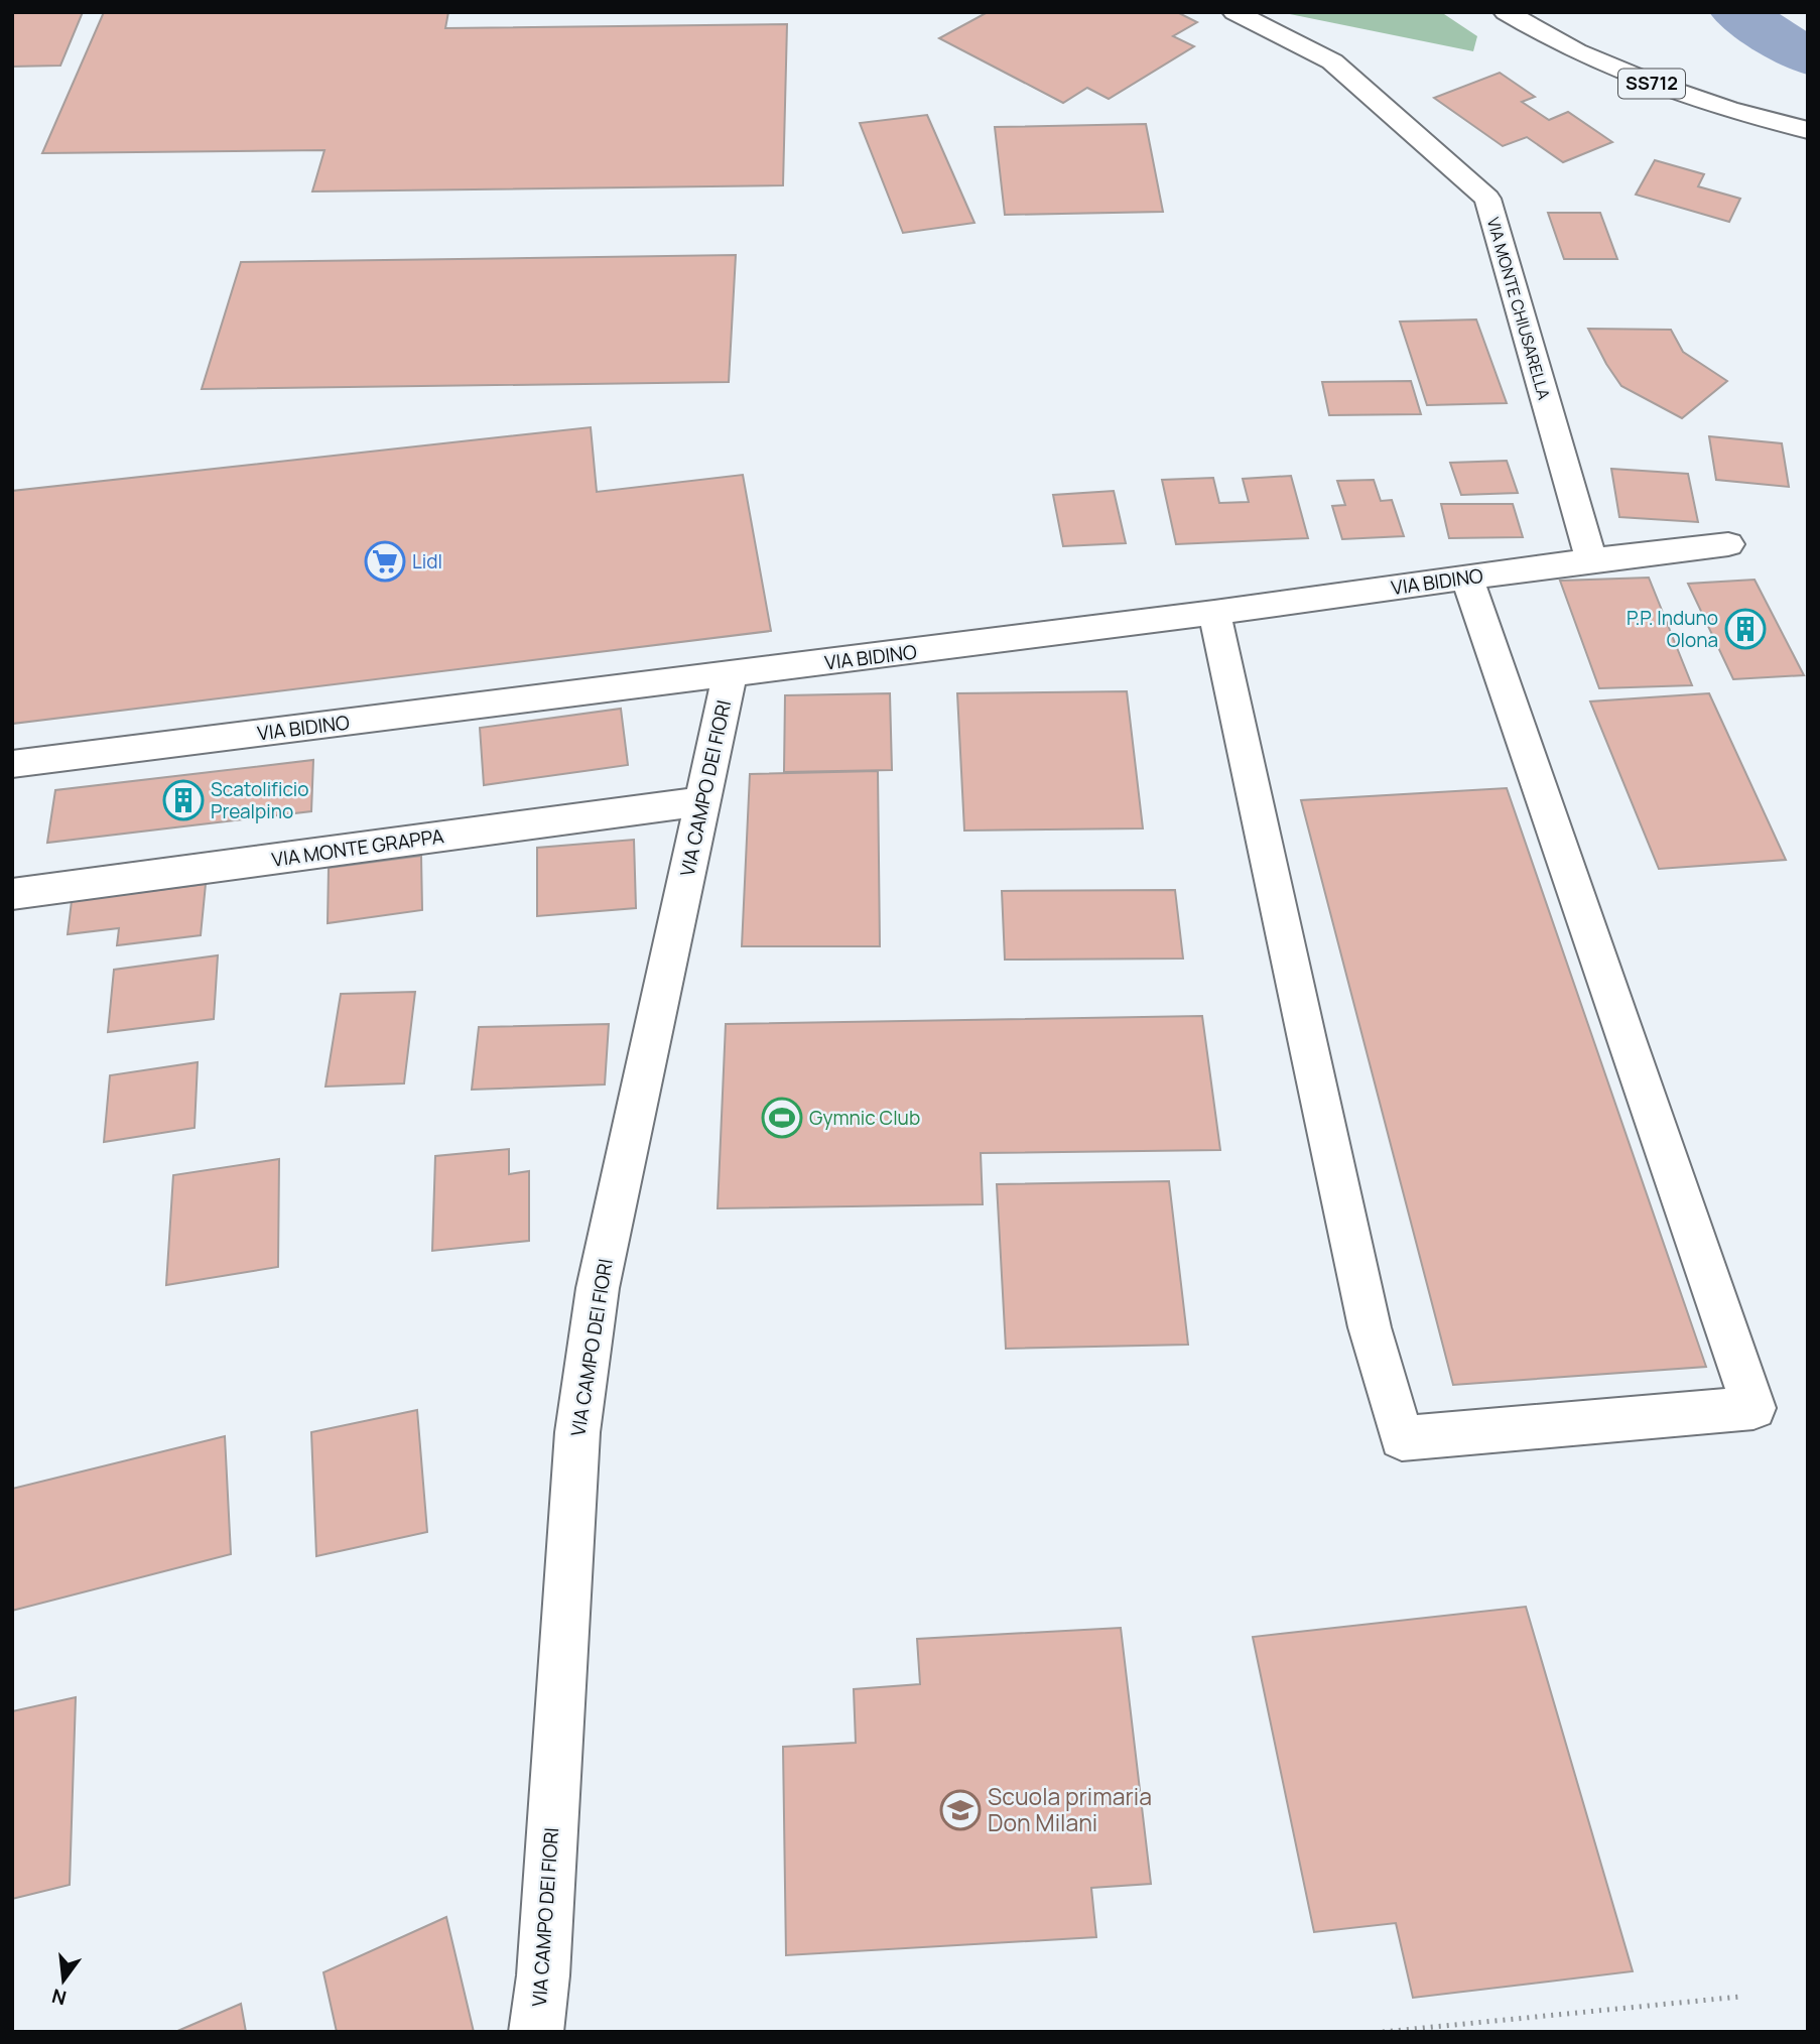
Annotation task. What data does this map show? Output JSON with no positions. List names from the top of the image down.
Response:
{
  "streets": {
    "street": [
      "SS712",
      "VIA MONTE CHIUSARELLA",
      "VIA BIDINO",
      "VIA CAMPO DEI FIORI",
      "VIA MONTE GRAPPA"
    ]
  },
  "crossings": [
    ["VIA MONTE CHIUSARELLA", "VIA BIDINO"],
    ["VIA BIDINO", "VIA CAMPO DEI FIORI"],
    ["VIA CAMPO DEI FIORI", "VIA MONTE GRAPPA"]
  ],
  "places": {
    "supermarket": ["Lidl"],
    "building": ["P.P. Induno Olona", "Scatolificio Prealpino"],
    "sports": ["Gymnic Club"],
    "school or university": ["Scuola primaria Don Milani"]
  },
  "north": "bottom"
}
